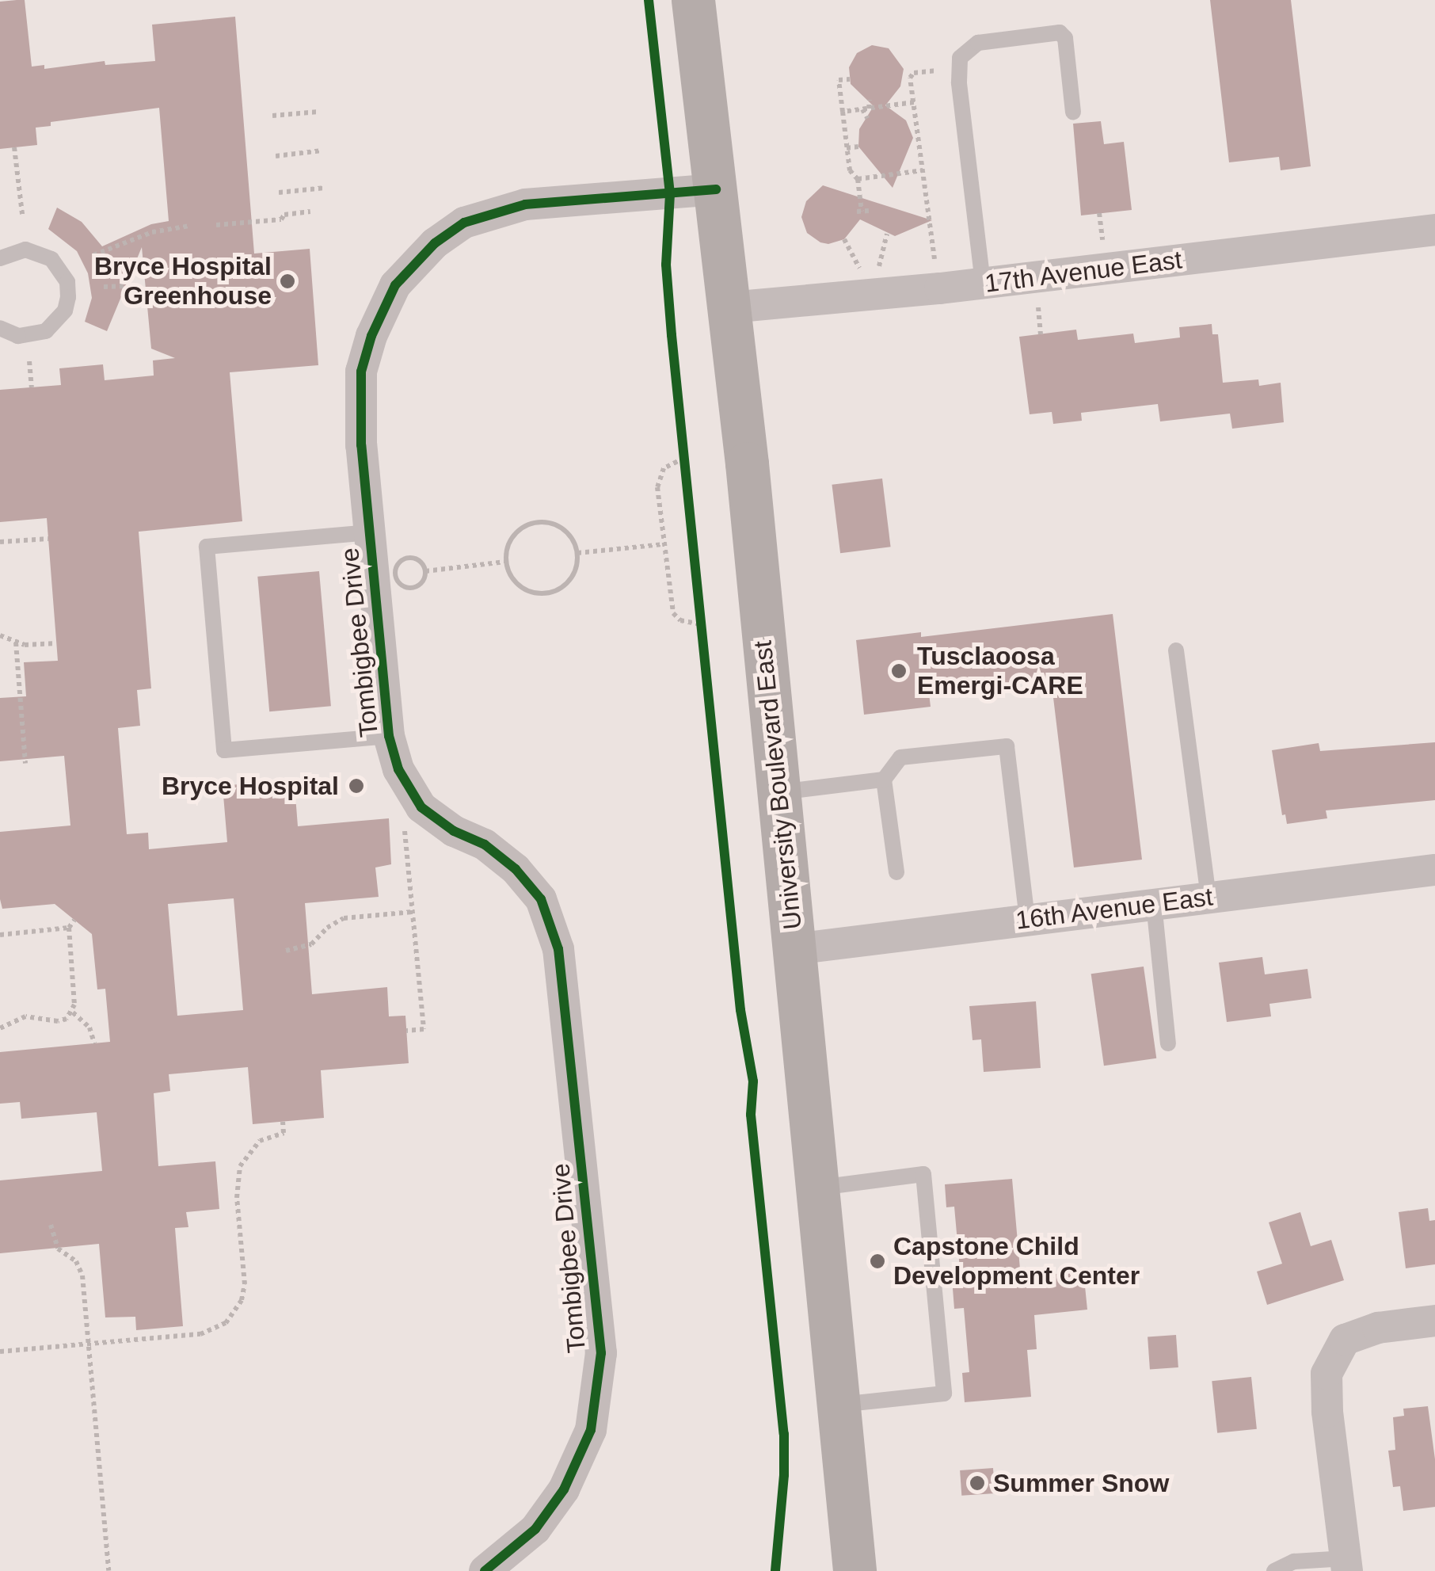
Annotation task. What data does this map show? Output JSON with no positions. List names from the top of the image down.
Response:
{
  "streets": {
    "main road": ["University Boulevard East"],
    "street": ["17th Avenue East", "Tombigbee Drive", "16th Avenue East"]
  },
  "crossings": [
    ["17th Avenue East", "University Boulevard East"],
    ["Tombigbee Drive", "University Boulevard East"],
    ["University Boulevard East", "16th Avenue East"]
  ],
  "places": [
    "Bryce Hospital Greenhouse",
    "Tusclaoosa Emergi-CARE",
    "Bryce Hospital",
    "Capstone Child Development Center",
    "Summer Snow"
  ]
}
